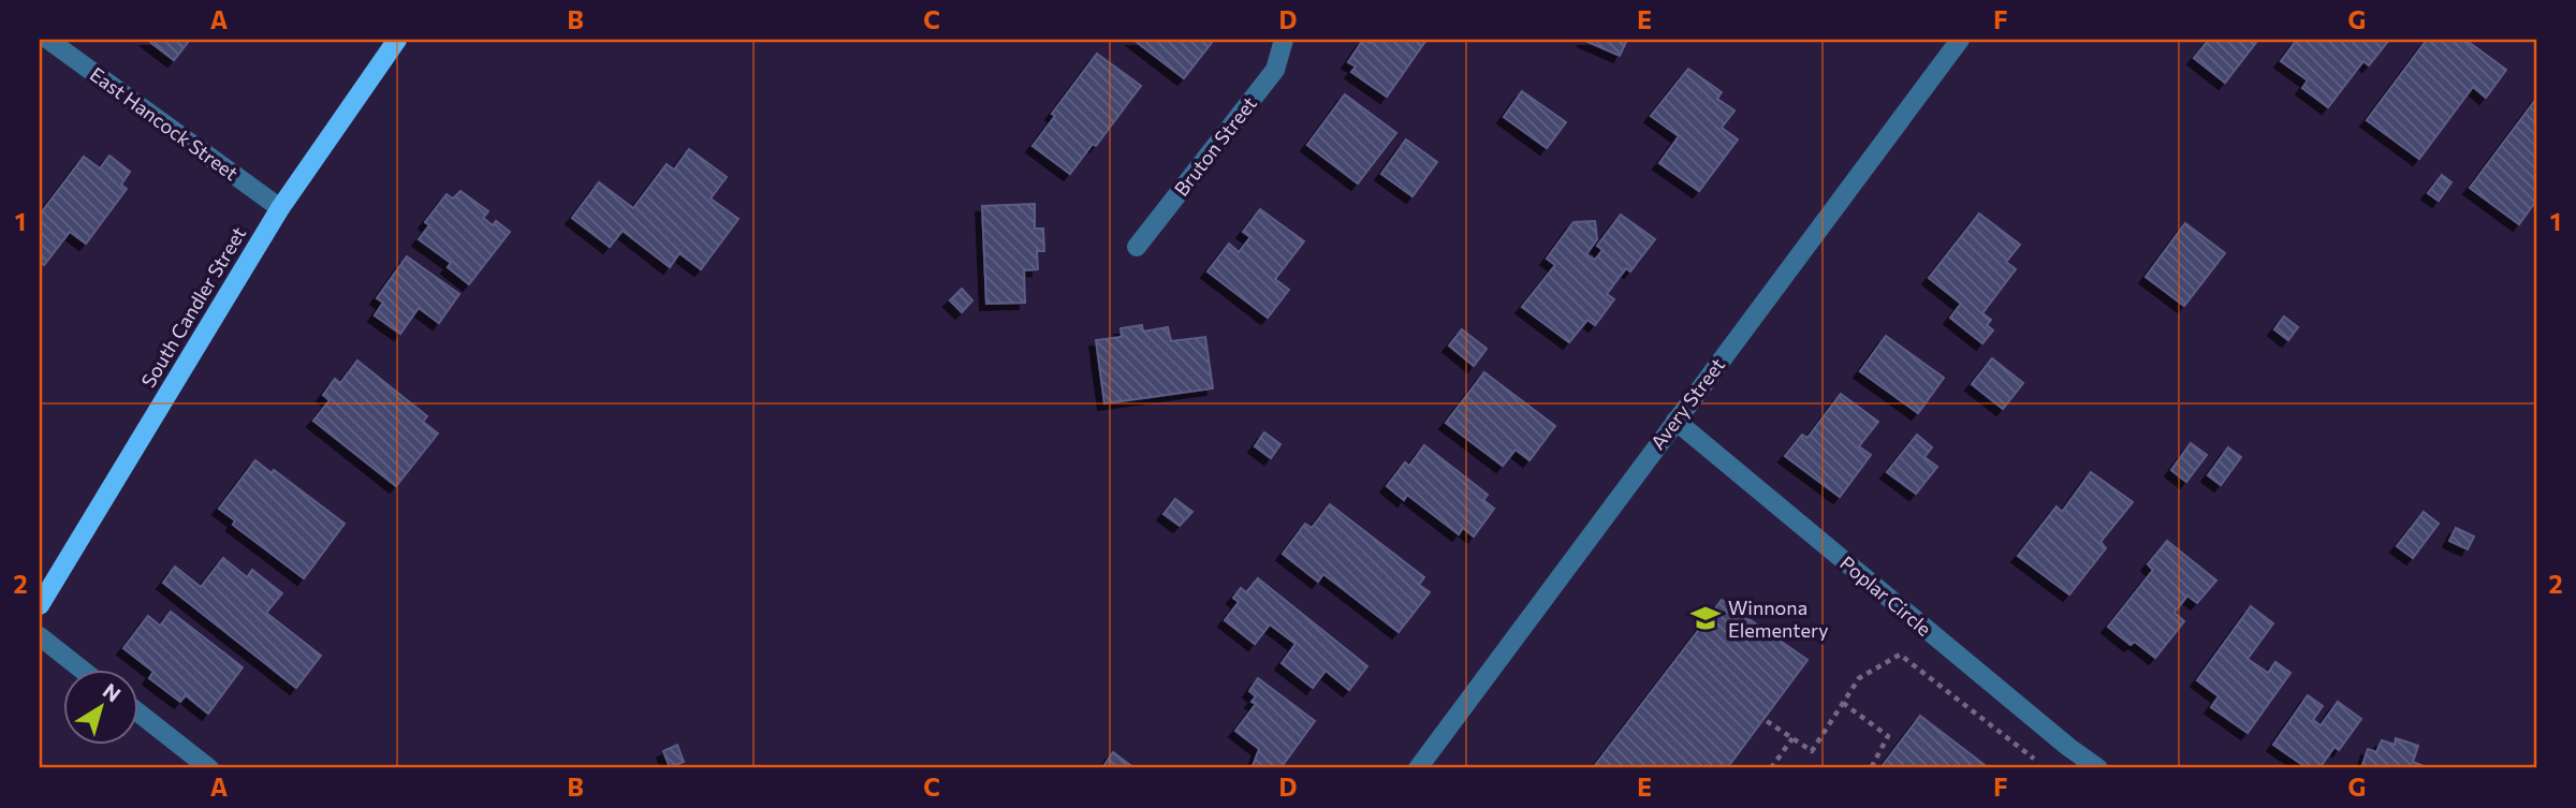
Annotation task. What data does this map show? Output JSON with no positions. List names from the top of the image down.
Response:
{
  "streets": {
    "main road": ["South Candler Street"],
    "street": [
      "East Hancock Street",
      "Bruton Street",
      "Avery Street",
      "Poplar Circle"
    ]
  },
  "crossings": [
    ["East Hancock Street", "South Candler Street"],
    ["Avery Street", "Poplar Circle"]
  ],
  "places": {
    "school or university": ["Winnona Elementery"]
  },
  "north": "top right",
  "grid": {
    "columns": [
      "A",
      "B",
      "C",
      "D",
      "E",
      "F",
      "G"
    ],
    "rows": ["1", "2"]
  }
}
